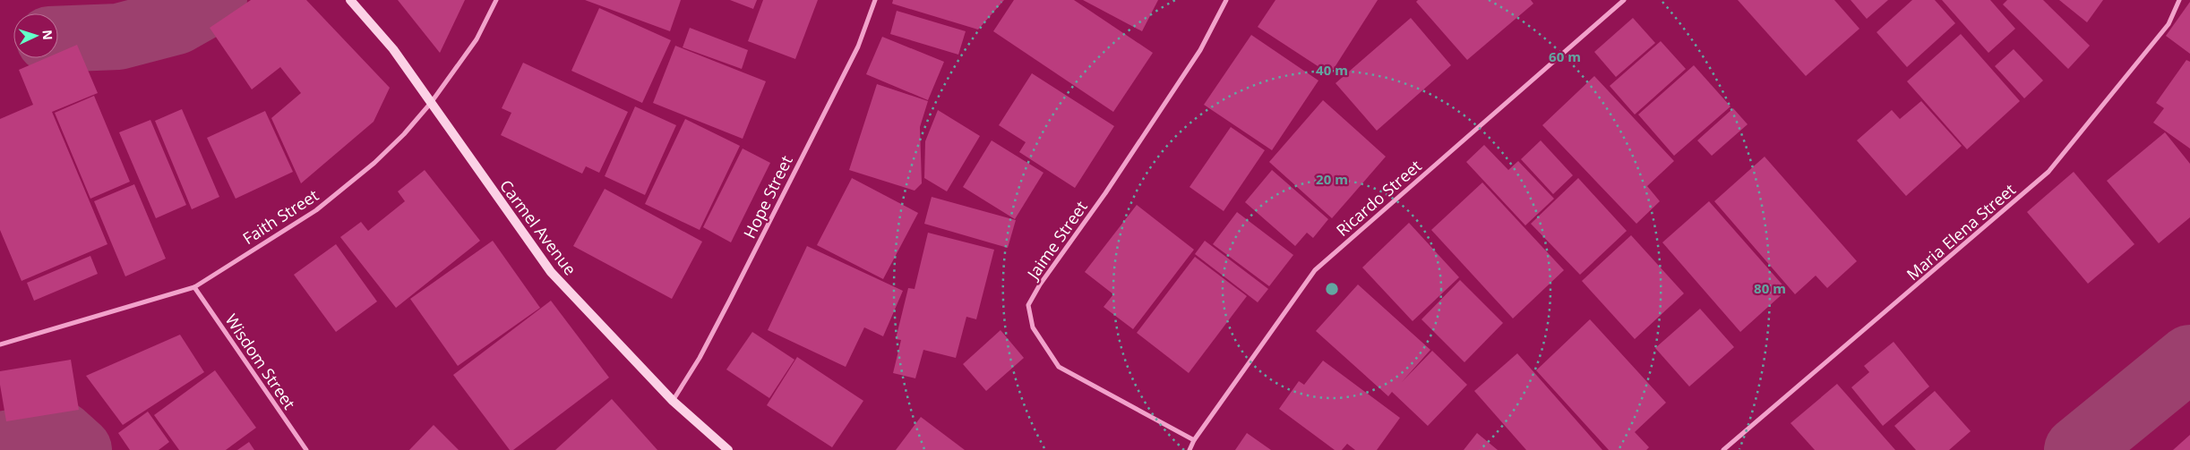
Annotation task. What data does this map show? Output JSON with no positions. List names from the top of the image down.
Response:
{
  "streets": {
    "street": [
      "Hope Street",
      "Ricardo Street",
      "Faith Street",
      "Carmel Avenue",
      "Maria Elena Street",
      "Jaime Street",
      "Wisdom Street"
    ]
  },
  "crossings": [
    ["Hope Street", "Carmel Avenue"],
    ["Ricardo Street", "Jaime Street"],
    ["Faith Street", "Carmel Avenue"],
    ["Faith Street", "Wisdom Street"]
  ],
  "north": "right",
  "rings": [
    "60 m",
    "40 m",
    "20 m",
    "80 m"
  ]
}
